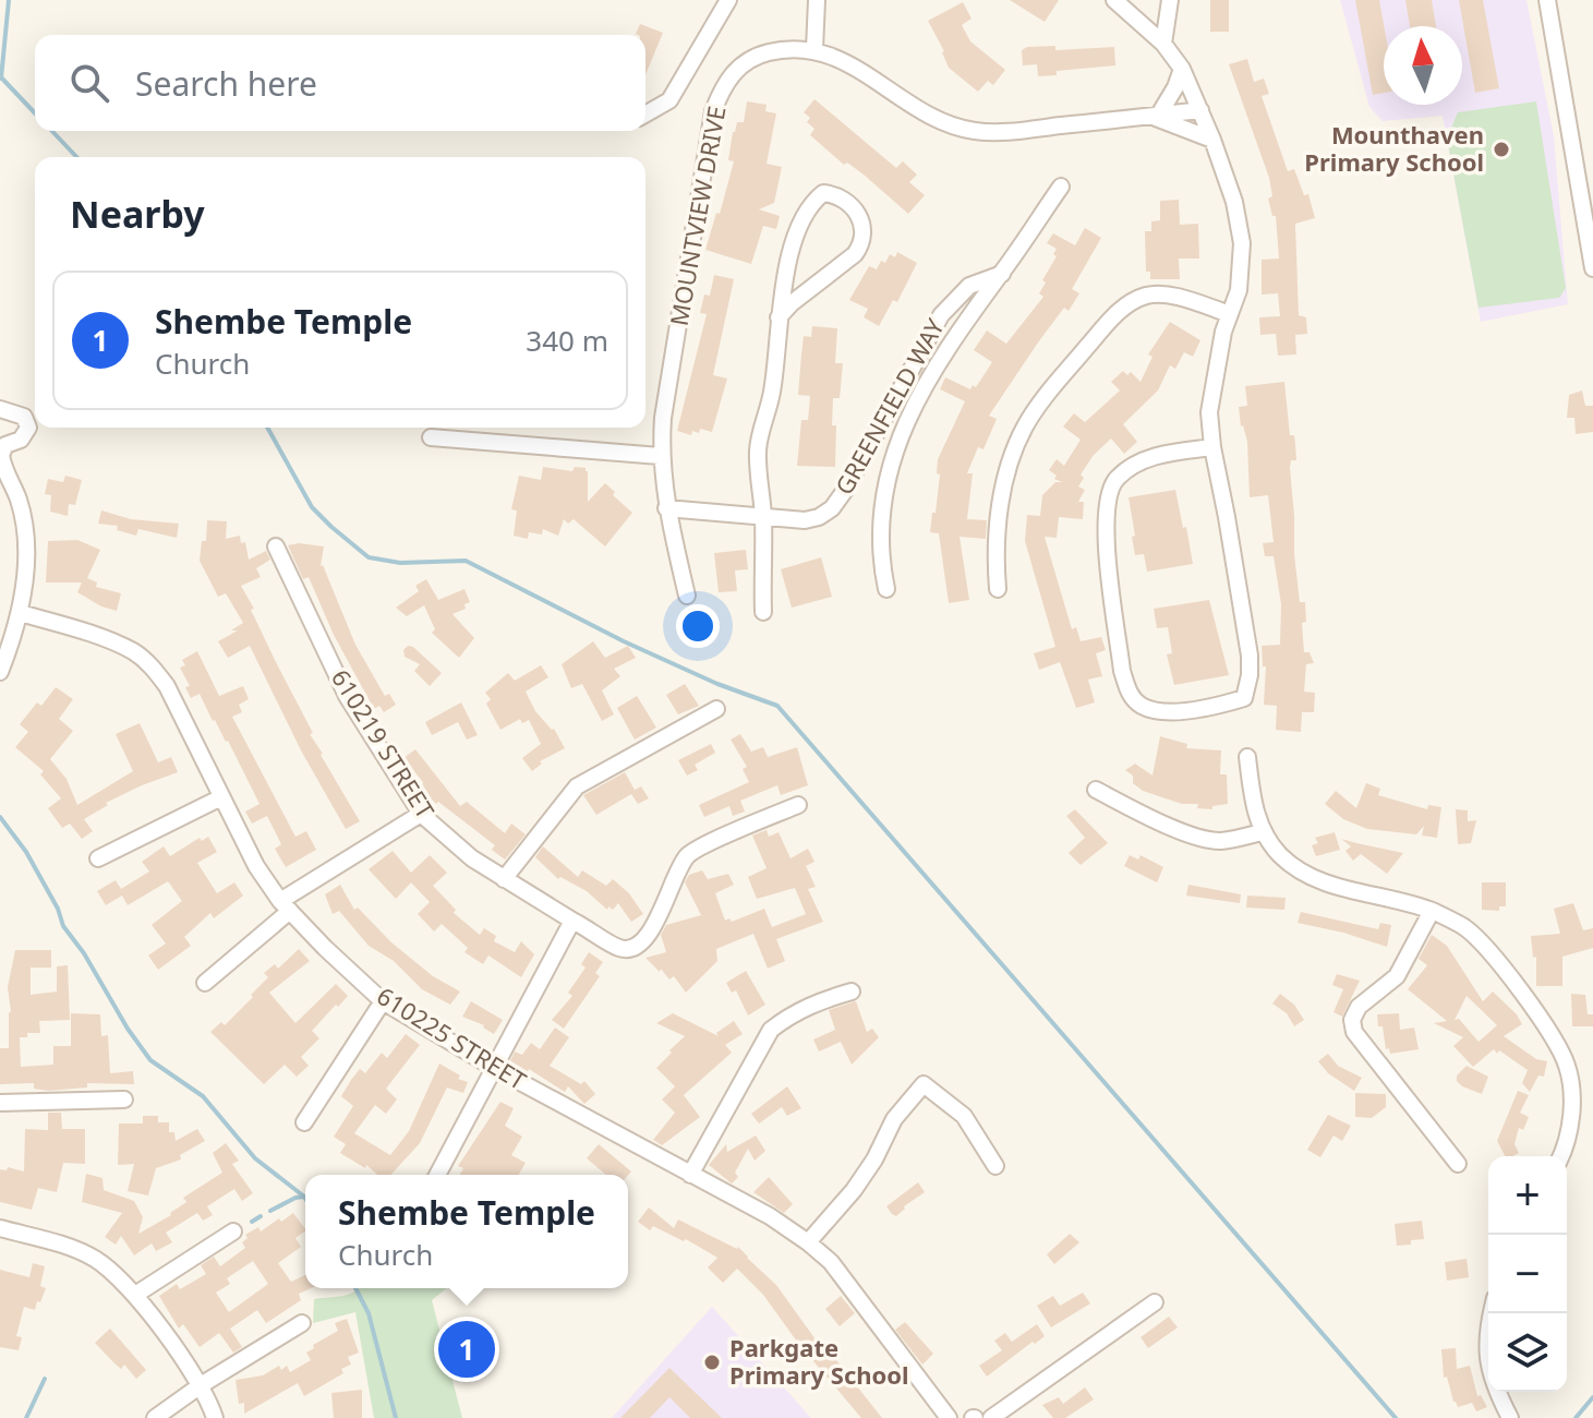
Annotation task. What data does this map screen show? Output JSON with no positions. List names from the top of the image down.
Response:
{
  "streets": {
    "street": [
      "MOUNTVIEW DRIVE",
      "GREENFIELD WAY",
      "610219 STREET",
      "610225 STREET"
    ]
  },
  "crossings": [
    ["MOUNTVIEW DRIVE", "GREENFIELD WAY"]
  ],
  "places": ["Mounthaven Primary School", "Parkgate Primary School"],
  "north": "top",
  "page": {
    "search": "Search here",
    "heading": "Nearby",
    "list": [
      {
        "mark": "1",
        "name": "Shembe Temple",
        "note": "Church",
        "value": "340 m"
      }
    ],
    "map_buttons": ["+", "−"],
    "popup": ["Shembe Temple", "Church"],
    "pins": "1"
  }
}
